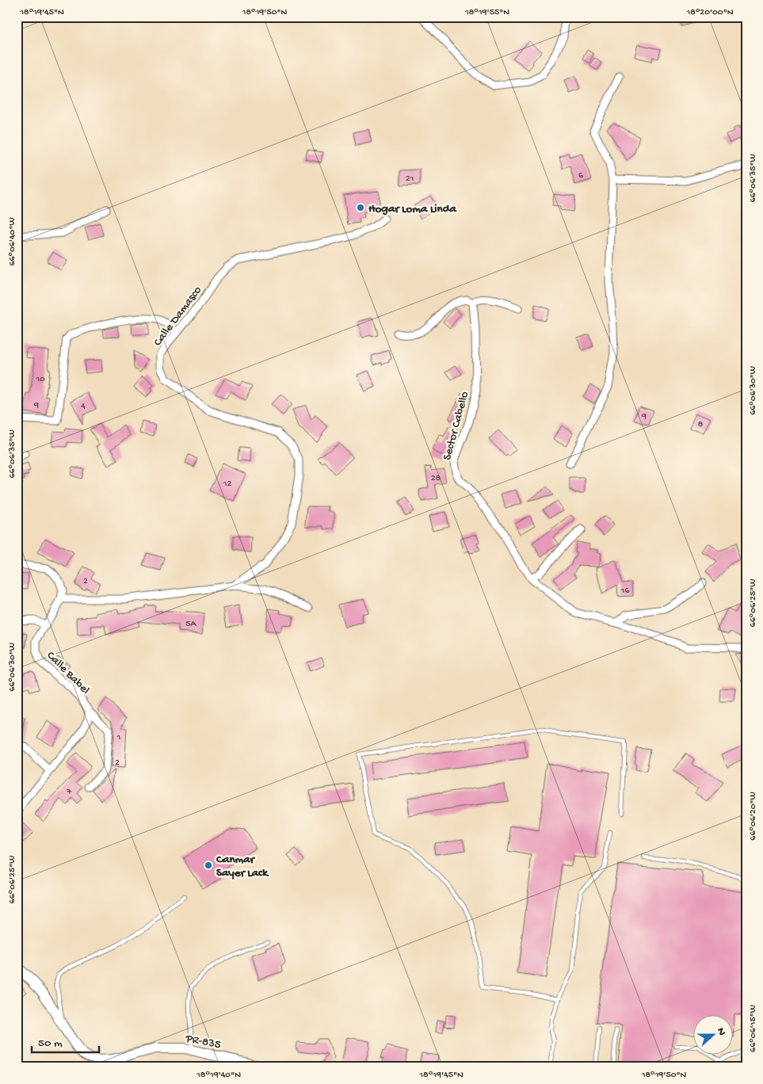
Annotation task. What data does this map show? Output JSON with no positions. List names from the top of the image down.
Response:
{
  "streets": {
    "street": [
      "Calle Damasco",
      "Sector Cabello",
      "Calle Babel",
      "PR-835"
    ]
  },
  "crossings": [
    ["Calle Damasco", "Calle Babel"]
  ],
  "places": ["Hogar Loma Linda", "Canmar Sayer Lack"],
  "house_numbers": [
    "6",
    "21",
    "10",
    "9",
    "4",
    "9",
    "8",
    "28",
    "12",
    "2",
    "16",
    "5A",
    "1",
    "2",
    "7"
  ],
  "scale_bar": "50 m",
  "north": "right",
  "coordinates": [
    "18°19'45\"N",
    "18°19'50\"N",
    "18°19'55\"N",
    "18°20'00\"N",
    "66°06'35\"W",
    "66°06'40\"W",
    "66°06'30\"W",
    "66°06'25\"W",
    "66°06'20\"W",
    "66°06'15\"W",
    "18°19'40\"N"
  ]
}
